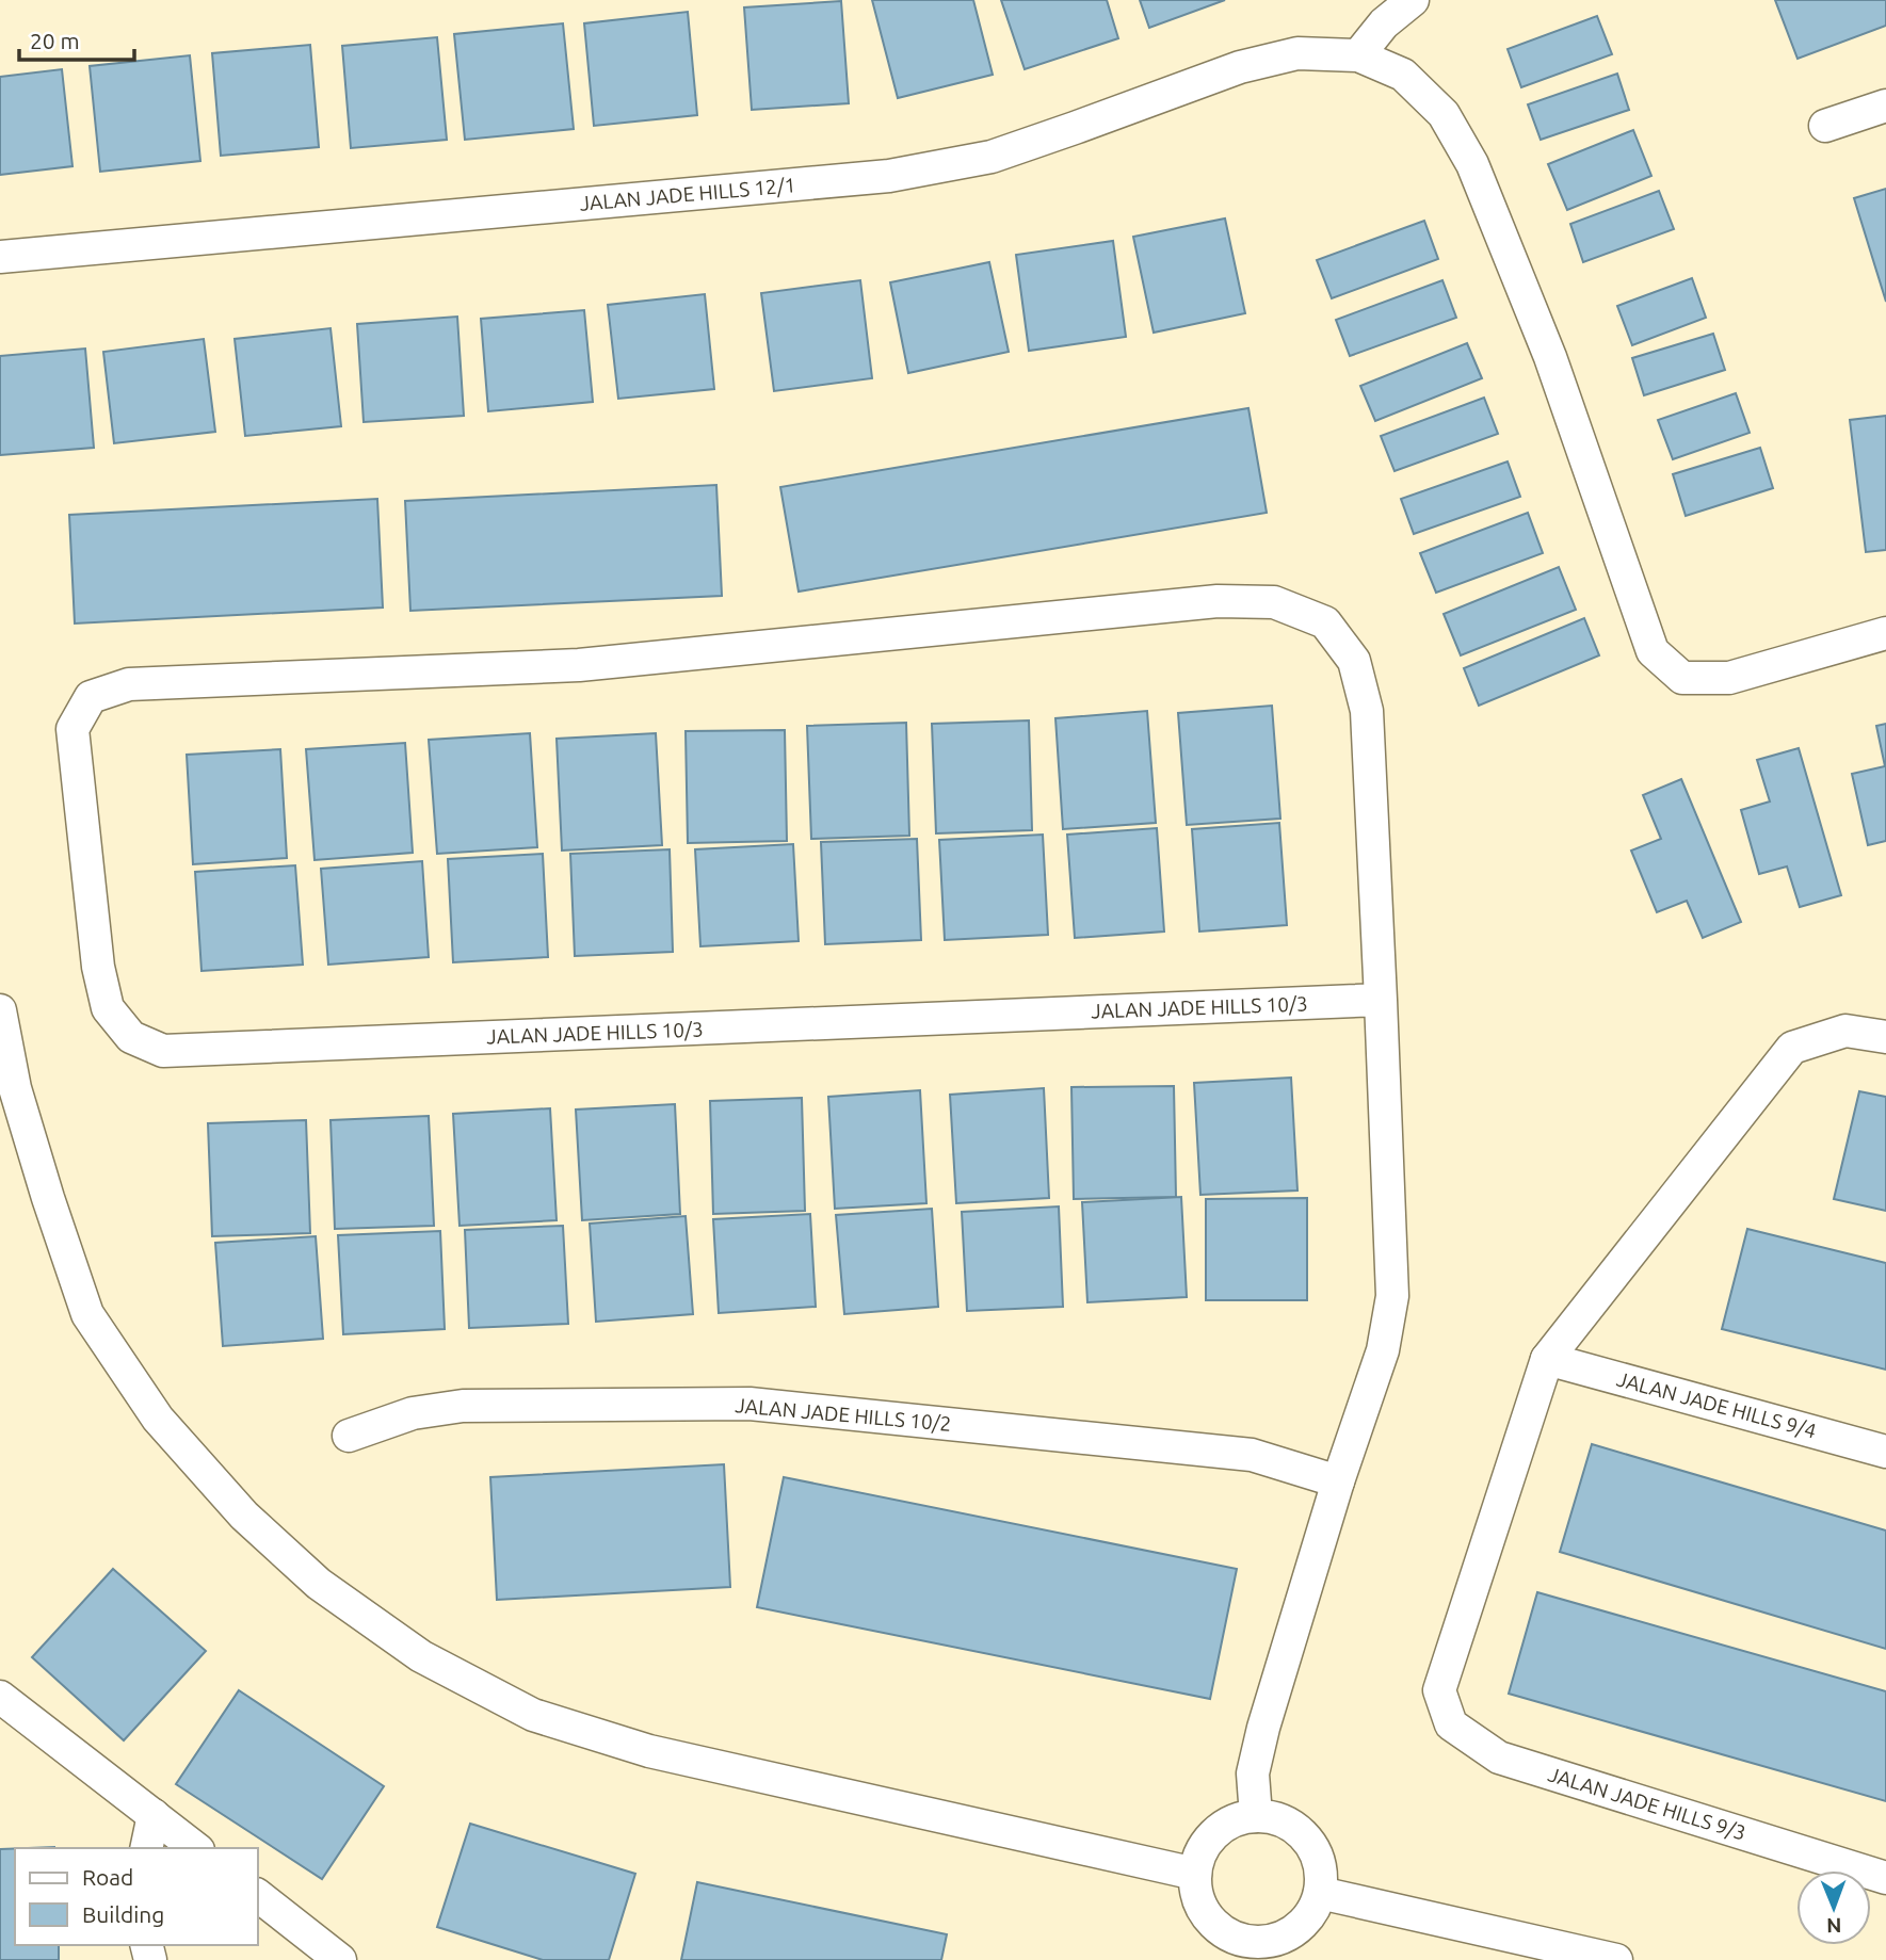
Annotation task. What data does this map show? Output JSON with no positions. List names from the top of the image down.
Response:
{
  "streets": {
    "street": [
      "JALAN JADE HILLS 12/1",
      "JALAN JADE HILLS 10/3",
      "JALAN JADE HILLS 9/4",
      "JALAN JADE HILLS 10/2",
      "JALAN JADE HILLS 9/3"
    ]
  },
  "crossings": [
    ["JALAN JADE HILLS 9/4", "JALAN JADE HILLS 9/3"]
  ],
  "legend": ["Road", "Building"],
  "scale_bar": "20 m",
  "north": "bottom"
}
